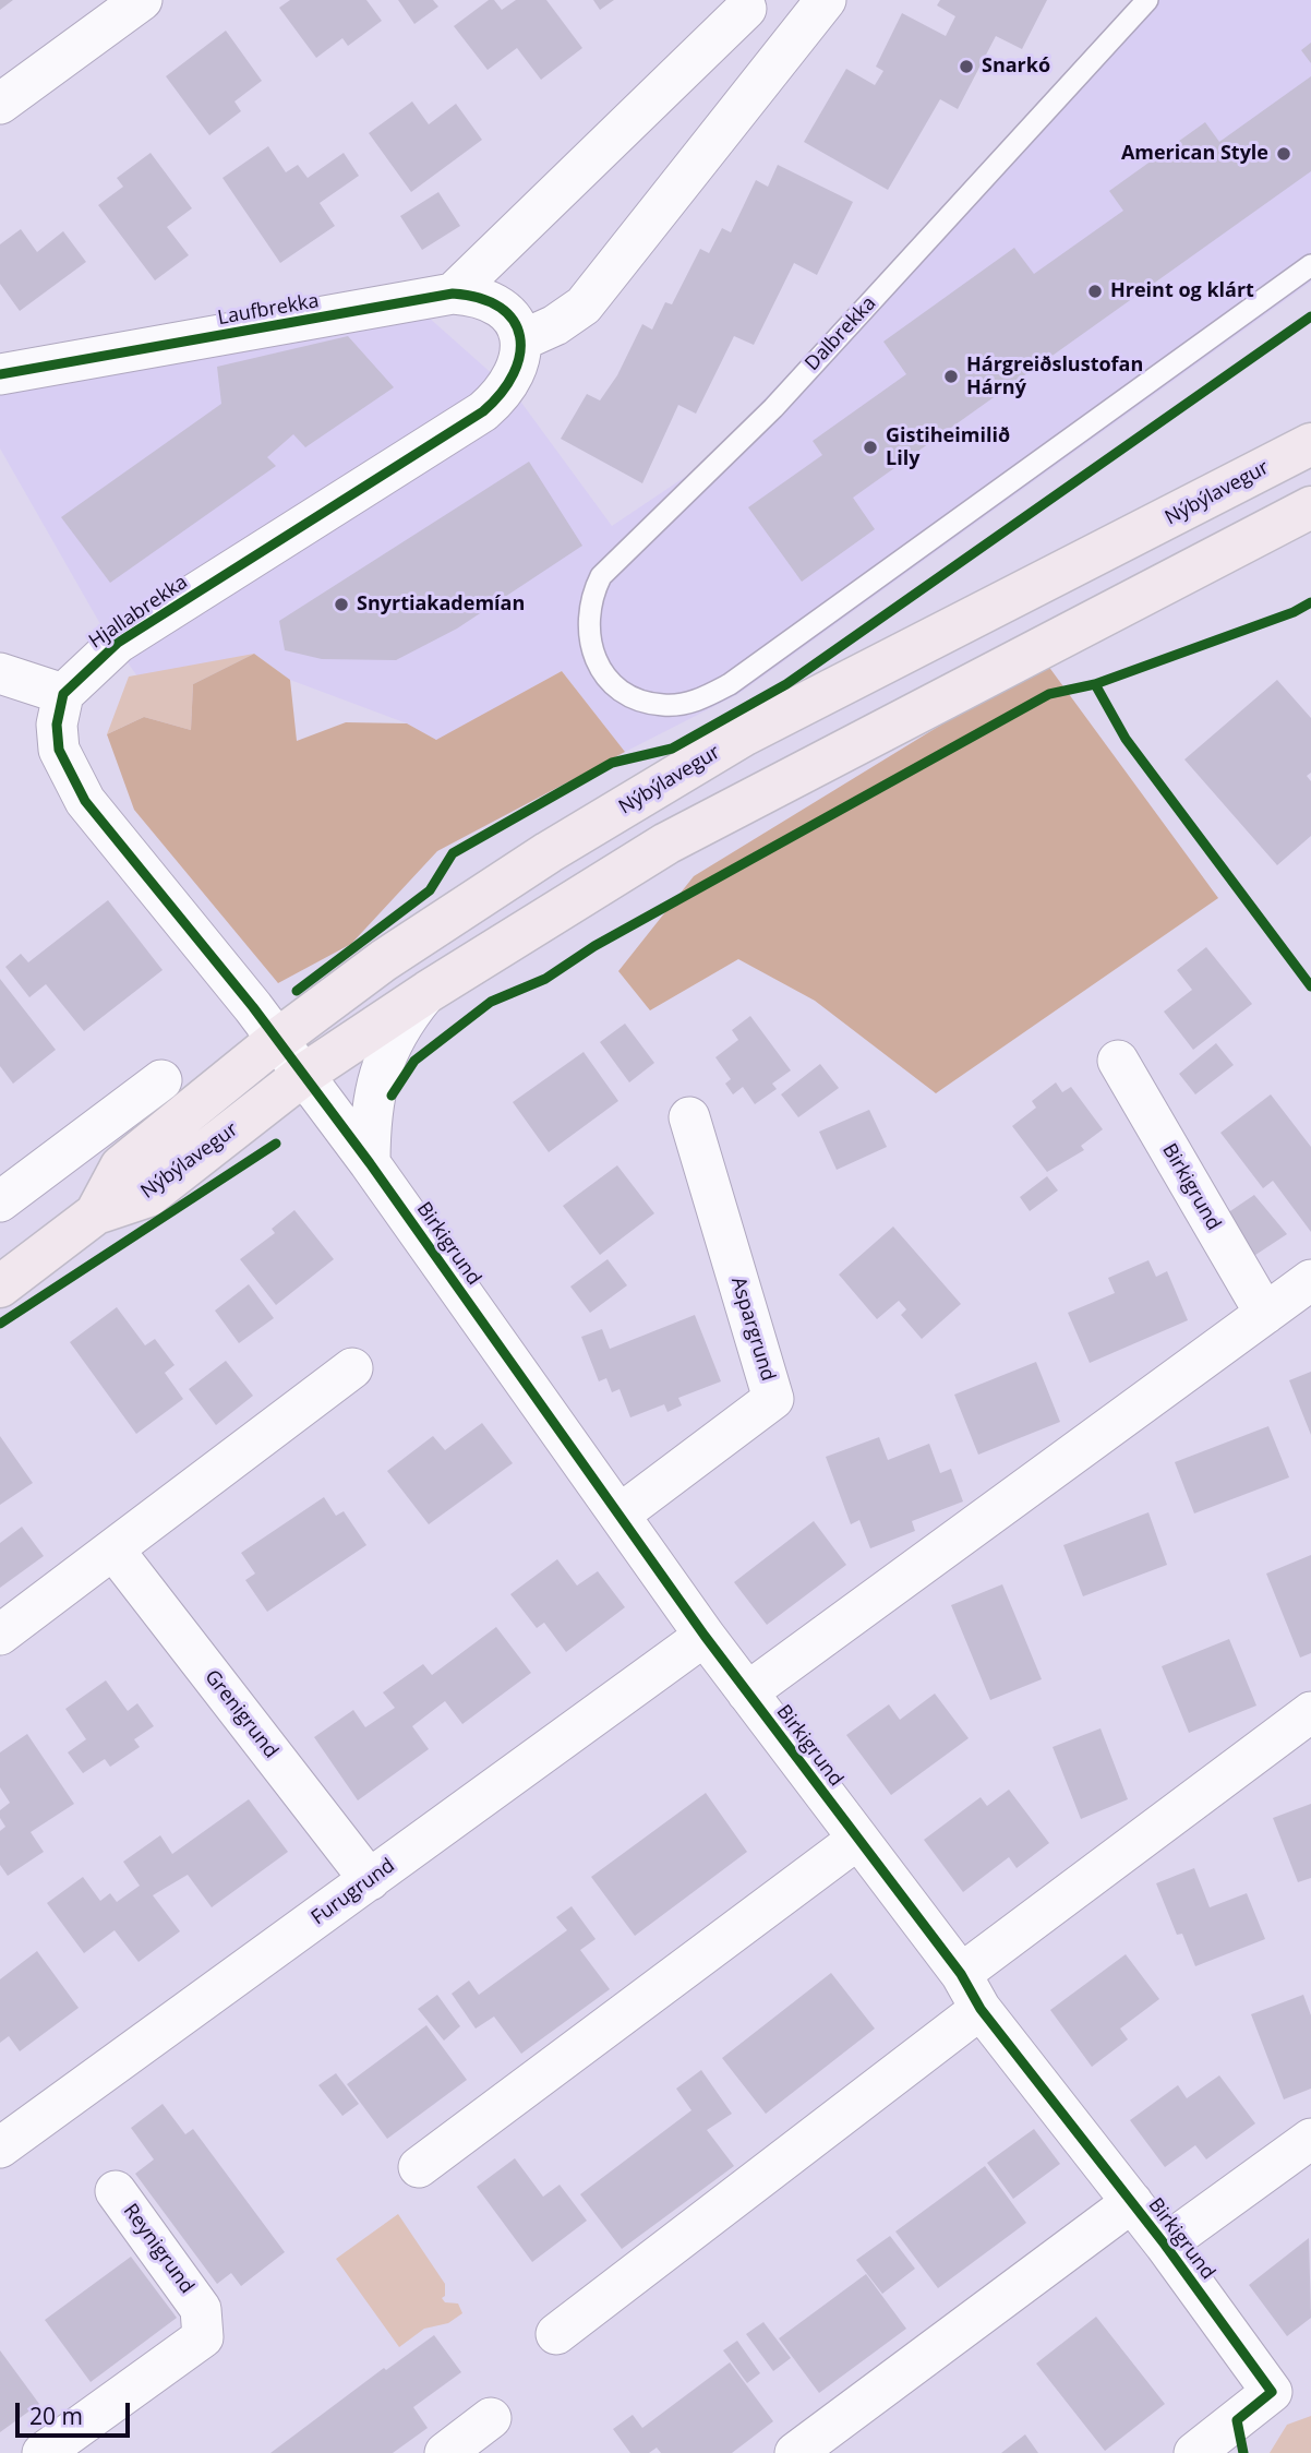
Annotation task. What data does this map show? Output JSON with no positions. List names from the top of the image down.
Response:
{
  "streets": {
    "main road": ["Nýbýlavegur"],
    "street": [
      "Laufbrekka",
      "Hjallabrekka",
      "Birkigrund",
      "Aspargrund",
      "Grenigrund",
      "Furugrund",
      "Reynigrund"
    ],
    "lane": ["Dalbrekka"]
  },
  "crossings": [
    ["Laufbrekka", "Hjallabrekka"],
    ["Nýbýlavegur", "Birkigrund"],
    ["Birkigrund", "Aspargrund"],
    ["Birkigrund", "Furugrund"],
    ["Grenigrund", "Furugrund"]
  ],
  "places": [
    "Snarkó",
    "American Style",
    "Hreint og klárt",
    "Hárgreiðslustofan Hárný",
    "Gistiheimilið Lily",
    "Snyrtiakademían"
  ],
  "scale_bar": "20 m"
}
